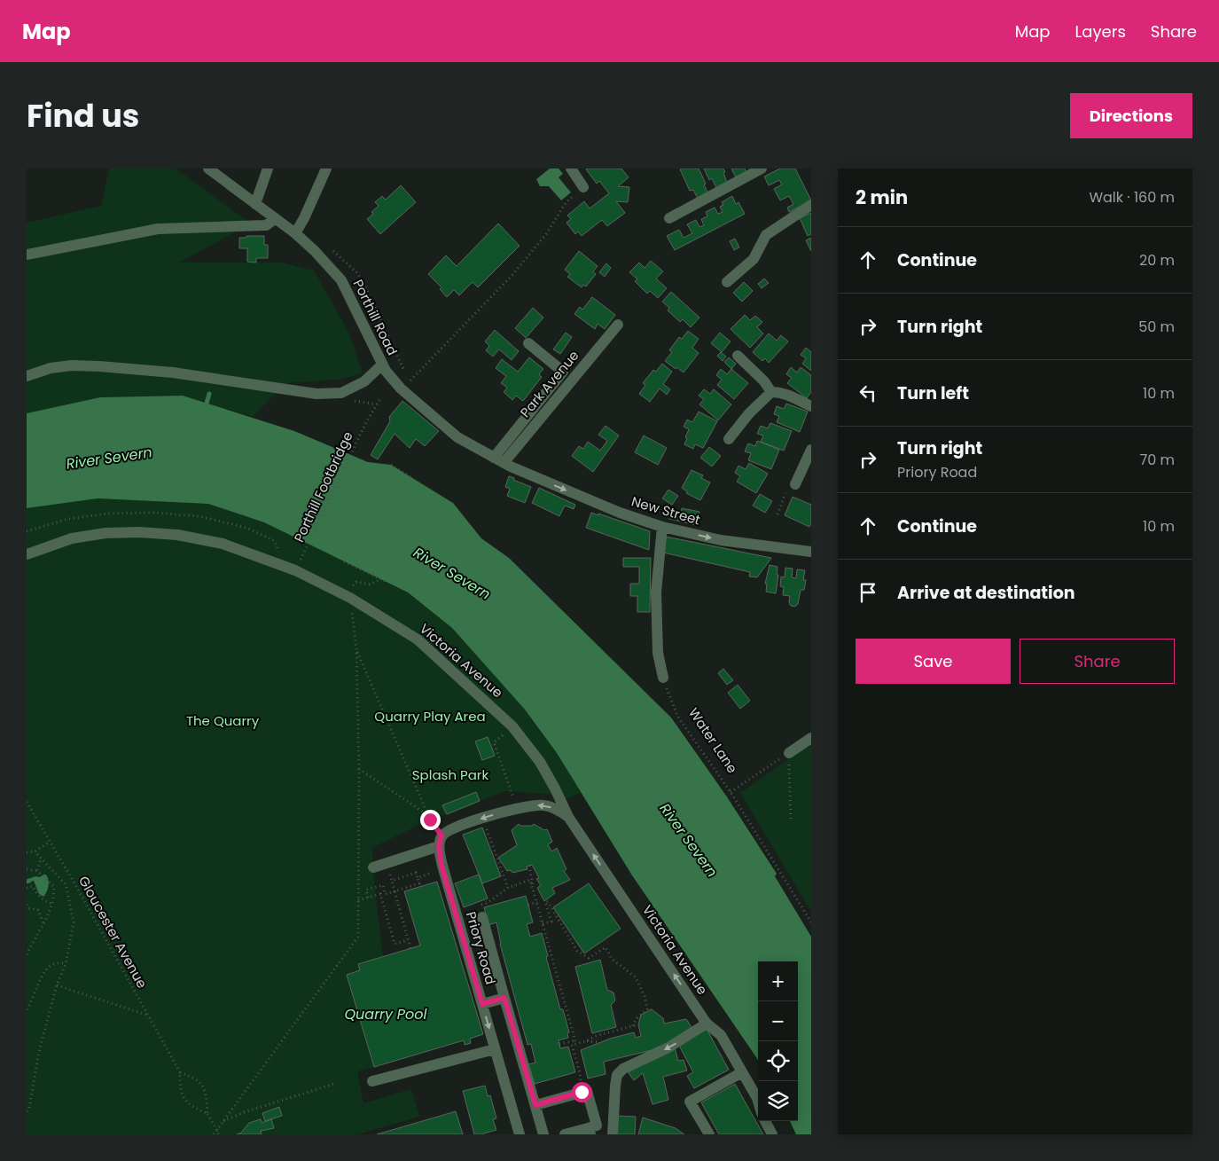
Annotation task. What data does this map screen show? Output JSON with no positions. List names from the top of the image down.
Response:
{
  "streets": {
    "street": [
      "Porthill Road",
      "Park Avenue",
      "New Street",
      "Victoria Avenue",
      "Priory Road"
    ],
    "path": ["Porthill Footbridge", "Water Lane", "Gloucester Avenue"]
  },
  "crossings": [
    ["Porthill Road", "Park Avenue"],
    ["Porthill Road", "New Street"]
  ],
  "one_way": ["New Street"],
  "water": ["River Severn", "Quarry Pool"],
  "parks": ["Quarry Play Area", "The Quarry", "Splash Park"],
  "page": {
    "header": "Map",
    "nav": ["Map", "Layers", "Share"],
    "title": "Find us",
    "buttons": [
      "Directions",
      ["Save", "Share"]
    ],
    "heading": ["2 min", "Walk · 160 m"],
    "list": [
      ["Continue", "20 m"],
      ["Turn right", "50 m"],
      ["Turn left", "10 m"],
      ["Turn right", "Priory Road", "70 m"],
      ["Continue", "10 m"],
      "Arrive at destination"
    ],
    "map_buttons": ["+", "−"]
  }
}
